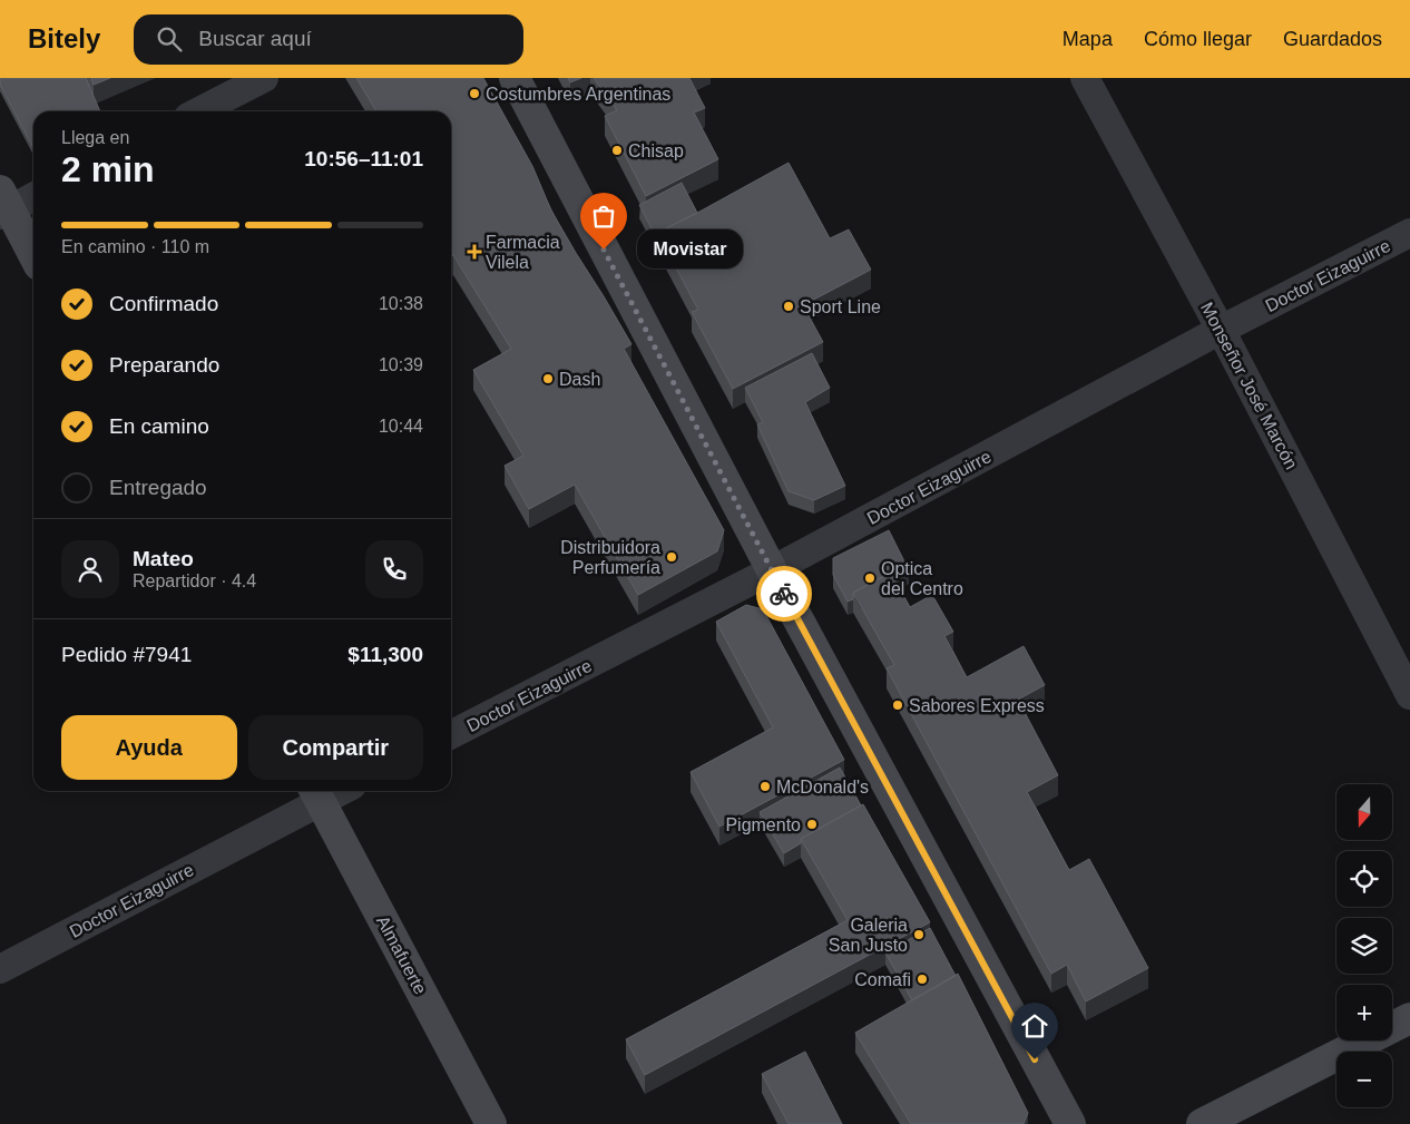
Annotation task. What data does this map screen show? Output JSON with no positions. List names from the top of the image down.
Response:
{
  "streets": {
    "street": ["Doctor Eizaguirre", "Monseñor José Marcón", "Almafuerte"]
  },
  "crossings": [
    ["Doctor Eizaguirre", "Monseñor José Marcón"],
    ["Doctor Eizaguirre", "Almafuerte"]
  ],
  "places": {
    "other": [
      "Costumbres Argentinas",
      "Chisap",
      "Movistar",
      "Sport Line",
      "Dash",
      "Distribuidora Perfumería",
      "Optica del Centro",
      "Sabores Express",
      "McDonald's",
      "Pigmento",
      "Galeria San Justo",
      "Comafi"
    ],
    "health": ["Farmacia Vilela"]
  },
  "north": "bottom",
  "page": {
    "header": "Bitely",
    "search": "Buscar aquí",
    "nav": ["Mapa", "Cómo llegar", "Guardados"],
    "heading": ["2 min", "Llega en", "10:56–11:01"],
    "panel": [
      "Mateo",
      "Repartidor · 4.4",
      "Pedido #7941",
      "$11,300"
    ],
    "bar": "En camino · 110 m",
    "bubble": "Movistar",
    "list": [
      ["Confirmado", "10:38"],
      ["Preparando", "10:39"],
      ["En camino", "10:44"],
      "Entregado"
    ],
    "buttons": ["Ayuda", "Compartir"],
    "map_buttons": ["+", "−"]
  }
}
